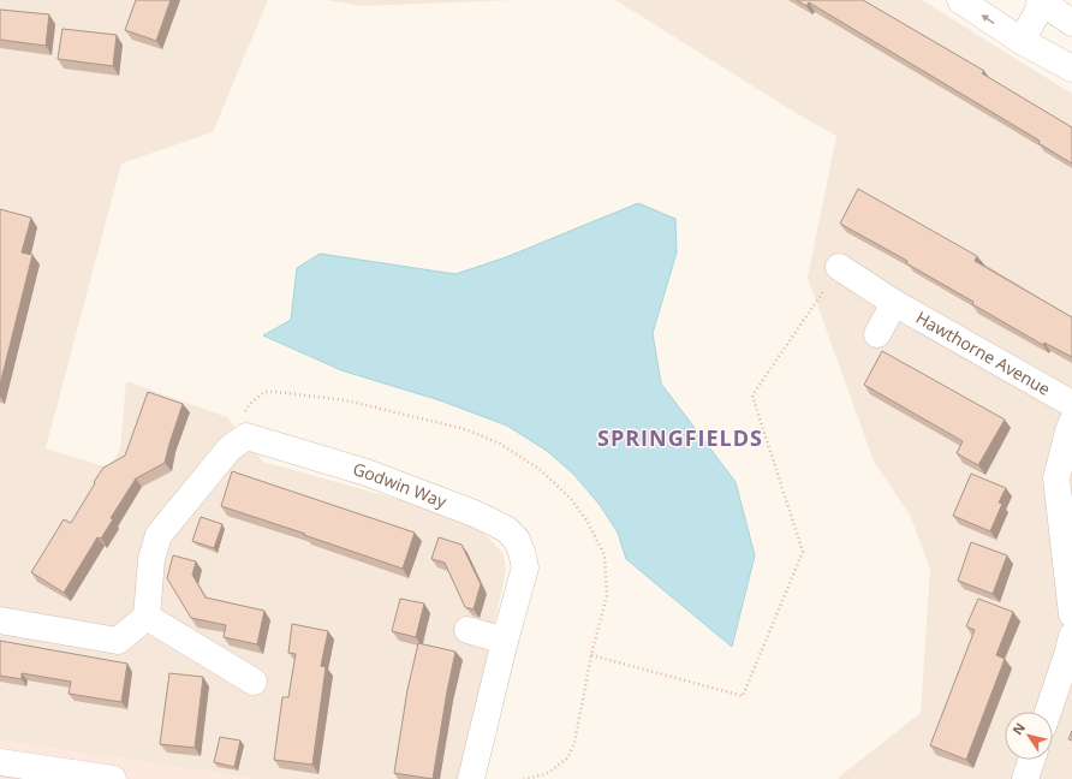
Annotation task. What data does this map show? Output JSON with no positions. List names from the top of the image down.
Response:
{
  "streets": {
    "street": ["Hawthorne Avenue", "Godwin Way"]
  },
  "districts": ["SPRINGFIELDS"],
  "north": "top left"
}
